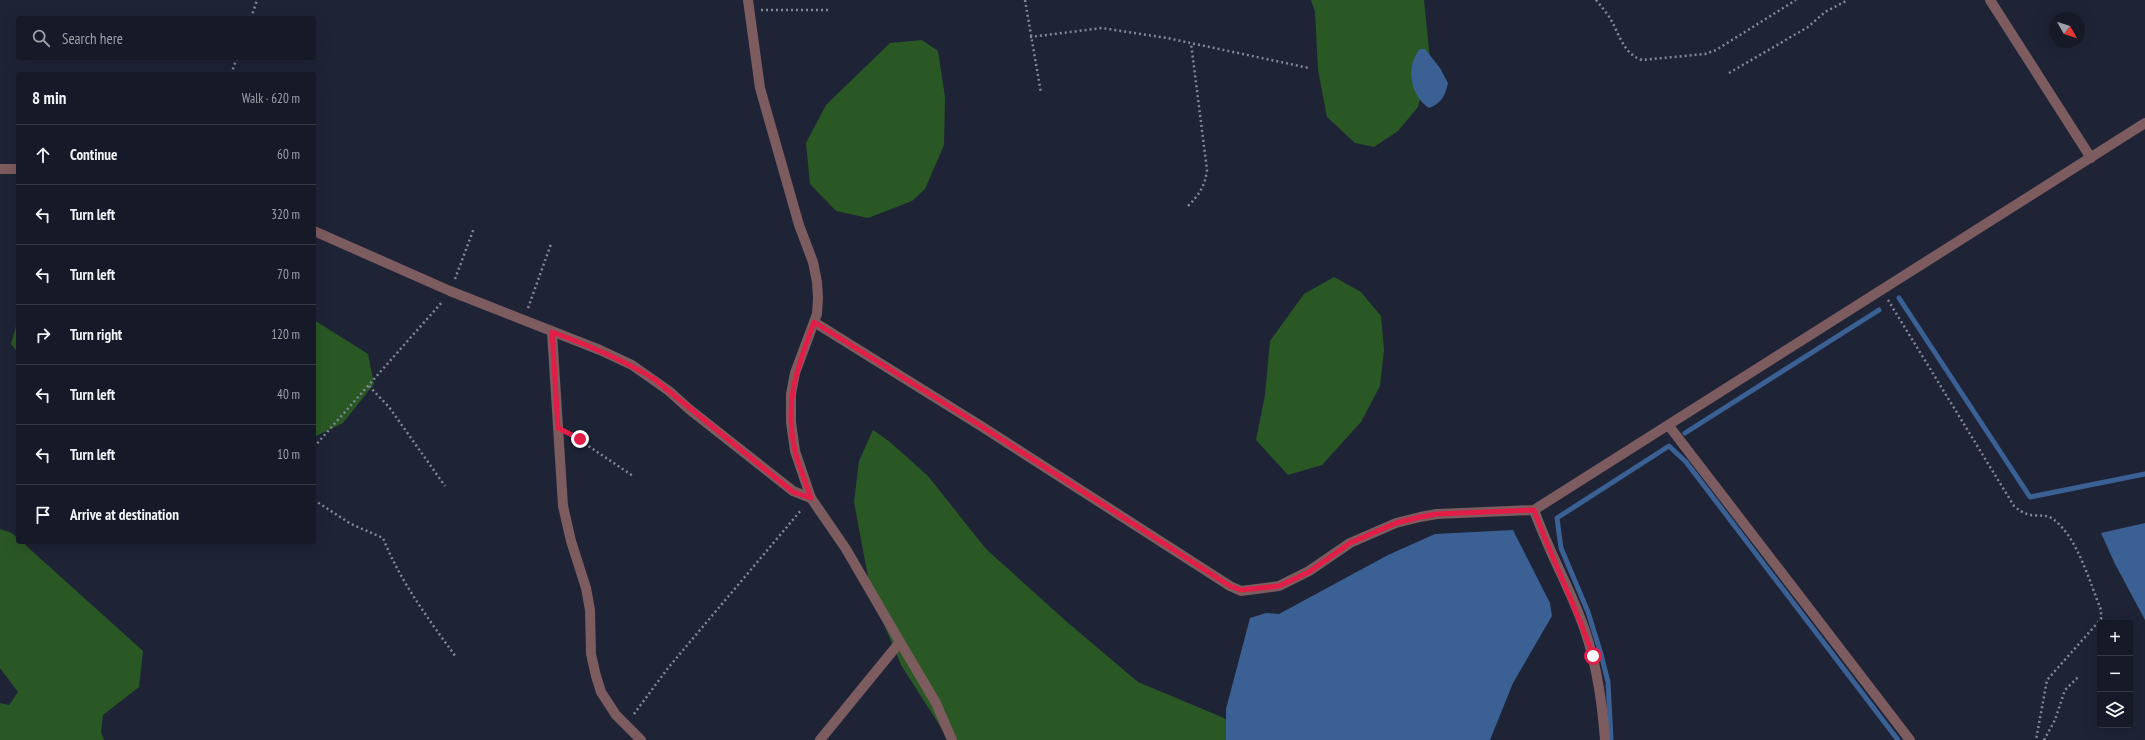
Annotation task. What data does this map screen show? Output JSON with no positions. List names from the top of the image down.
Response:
{
  "north": "bottom right",
  "page": {
    "search": "Search here",
    "heading": ["8 min", "Walk · 620 m"],
    "list": [
      ["Continue", "60 m"],
      ["Turn left", "320 m"],
      ["Turn left", "70 m"],
      ["Turn right", "120 m"],
      ["Turn left", "40 m"],
      ["Turn left", "10 m"],
      "Arrive at destination"
    ],
    "map_buttons": ["+", "−"]
  }
}
